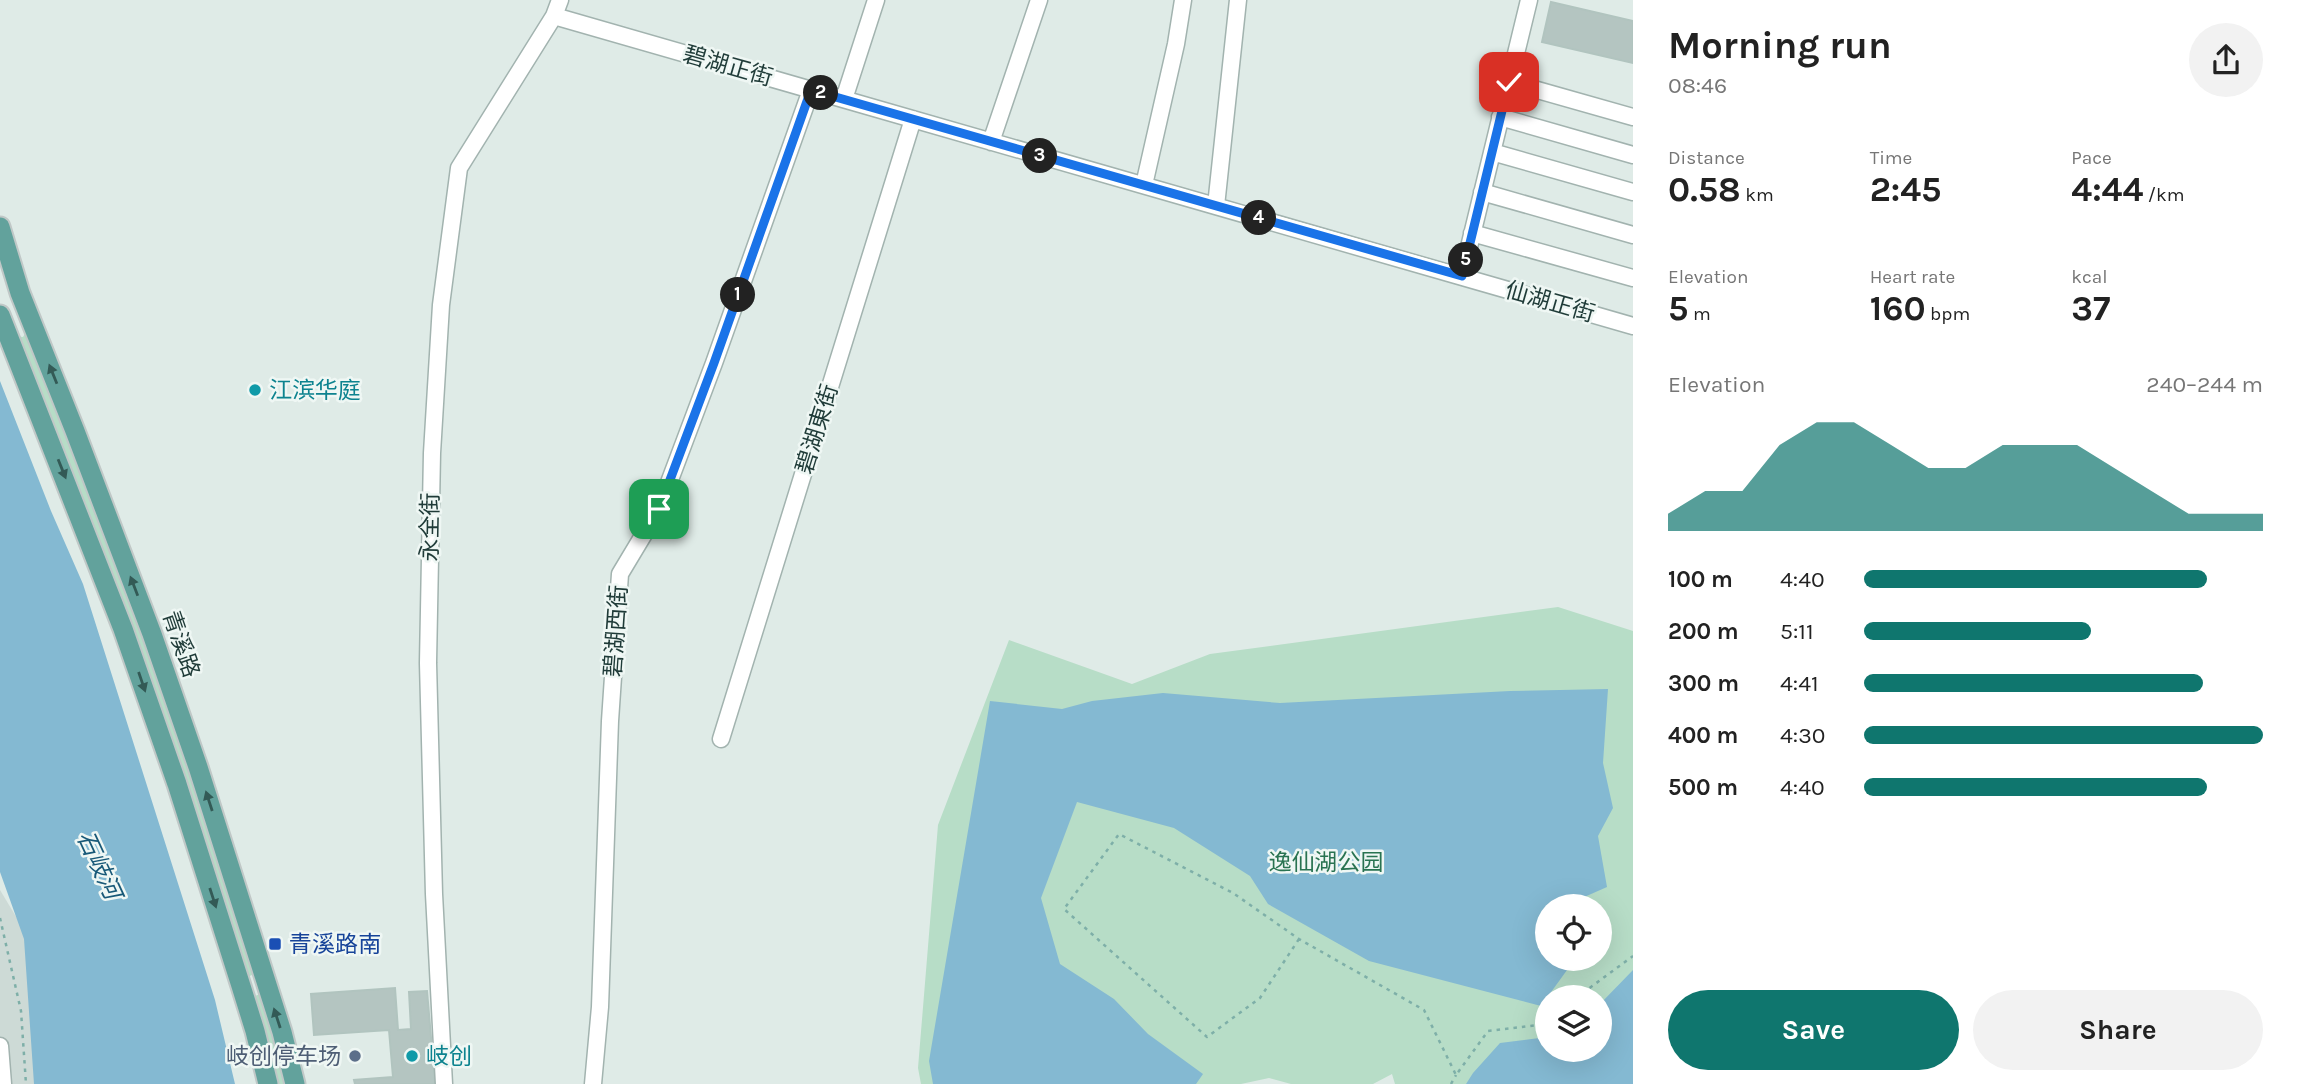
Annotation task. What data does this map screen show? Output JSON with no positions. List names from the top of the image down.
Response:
{
  "streets": {
    "main road": ["青溪路"],
    "street": [
      "碧湖正街",
      "仙湖正街",
      "碧湖東街",
      "永全街",
      "碧湖西街"
    ]
  },
  "crossings": [
    ["碧湖正街", "仙湖正街"],
    ["碧湖正街", "碧湖東街"],
    ["碧湖正街", "永全街"],
    ["碧湖正街", "碧湖西街"]
  ],
  "water": ["石岐河"],
  "parks": ["逸仙湖公园"],
  "places": {
    "other": ["江滨华庭", "岐创停车场", "岐创"],
    "transit": ["青溪路南"]
  },
  "page": {
    "heading": ["Morning run", "08:46"],
    "pins": [
      "2",
      "3",
      "4",
      "5",
      "1"
    ],
    "stats": [
      ["Distance", "0.58 km"],
      ["Time", "2:45"],
      ["Pace", "4:44 /km"],
      ["Elevation", "5 m"],
      ["Heart rate", "160 bpm"],
      ["kcal", "37"]
    ],
    "chart": ["Elevation", "240–244 m"],
    "list": [
      {
        "name": "100 m",
        "note": "4:40"
      },
      {
        "name": "200 m",
        "note": "5:11"
      },
      {
        "name": "300 m",
        "note": "4:41"
      },
      {
        "name": "400 m",
        "note": "4:30"
      },
      {
        "name": "500 m",
        "note": "4:40"
      }
    ],
    "buttons": ["Save", "Share"]
  }
}
